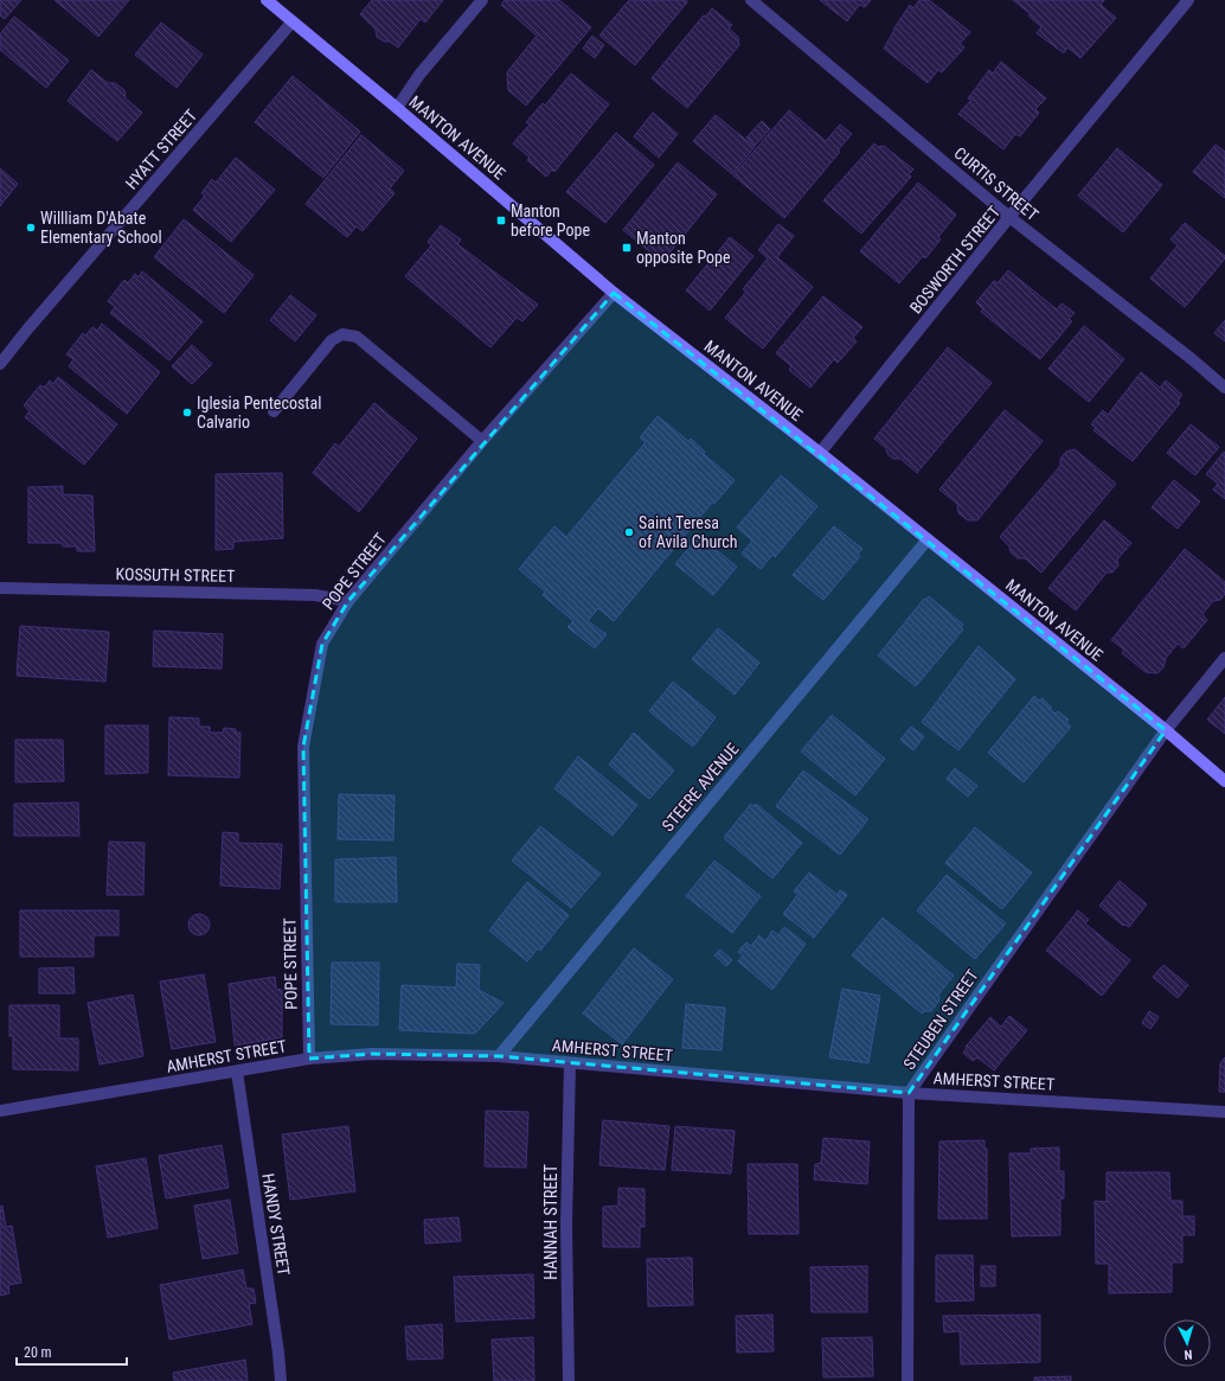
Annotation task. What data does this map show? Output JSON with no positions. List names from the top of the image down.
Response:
{
  "streets": {
    "main road": ["MANTON AVENUE"],
    "street": [
      "HYATT STREET",
      "CURTIS STREET",
      "BOSWORTH STREET",
      "POPE STREET",
      "KOSSUTH STREET",
      "STEERE AVENUE",
      "STEUBEN STREET",
      "AMHERST STREET",
      "HANNAH STREET",
      "HANDY STREET"
    ]
  },
  "crossings": [
    ["MANTON AVENUE", "HYATT STREET"],
    ["MANTON AVENUE", "BOSWORTH STREET"],
    ["MANTON AVENUE", "POPE STREET"],
    ["MANTON AVENUE", "STEERE AVENUE"],
    ["MANTON AVENUE", "STEUBEN STREET"],
    ["CURTIS STREET", "BOSWORTH STREET"],
    ["POPE STREET", "KOSSUTH STREET"],
    ["POPE STREET", "AMHERST STREET"],
    ["STEERE AVENUE", "AMHERST STREET"],
    ["STEUBEN STREET", "AMHERST STREET"],
    ["AMHERST STREET", "HANNAH STREET"],
    ["AMHERST STREET", "HANDY STREET"]
  ],
  "places": {
    "transit": ["Manton before Pope", "Manton opposite Pope"],
    "other": ["Willliam D'Abate Elementary School", "Iglesia Pentecostal Calvario", "Saint Teresa of Avila Church"]
  },
  "scale_bar": "20 m",
  "north": "bottom"
}
